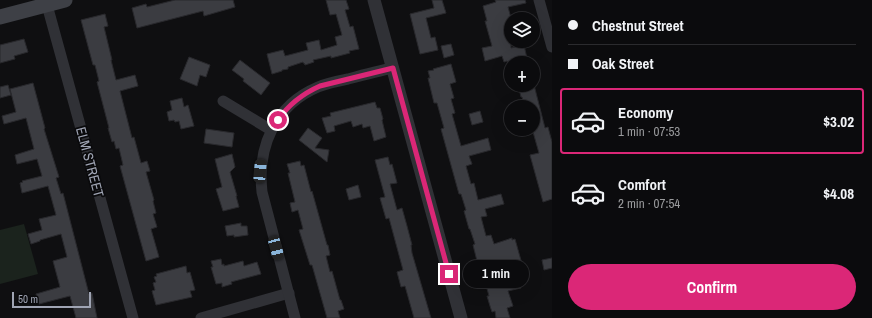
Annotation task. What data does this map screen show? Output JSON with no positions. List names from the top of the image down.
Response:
{
  "streets": {
    "street": ["ELM STREET"]
  },
  "scale_bar": "50 m",
  "page": {
    "banner": ["Chestnut Street", "Oak Street"],
    "map_buttons": ["+", "−"],
    "list": [
      {
        "name": "Economy",
        "note": "1 min · 07:53",
        "value": "$3.02"
      },
      {
        "name": "Comfort",
        "note": "2 min · 07:54",
        "value": "$4.08"
      }
    ],
    "buttons": "Confirm",
    "bubble": "1 min",
    "scale": "50 m"
  }
}
